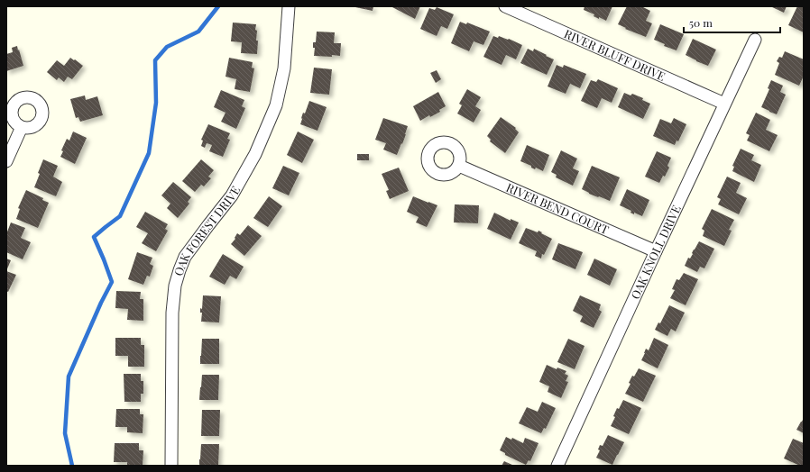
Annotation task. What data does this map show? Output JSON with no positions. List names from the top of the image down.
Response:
{
  "streets": {
    "street": [
      "RIVER BLUFF DRIVE",
      "RIVER BEND COURT",
      "OAK FOREST DRIVE",
      "OAK KNOLL DRIVE"
    ]
  },
  "crossings": [
    ["RIVER BLUFF DRIVE", "OAK KNOLL DRIVE"],
    ["RIVER BEND COURT", "OAK KNOLL DRIVE"]
  ],
  "scale_bar": "50 m"
}
